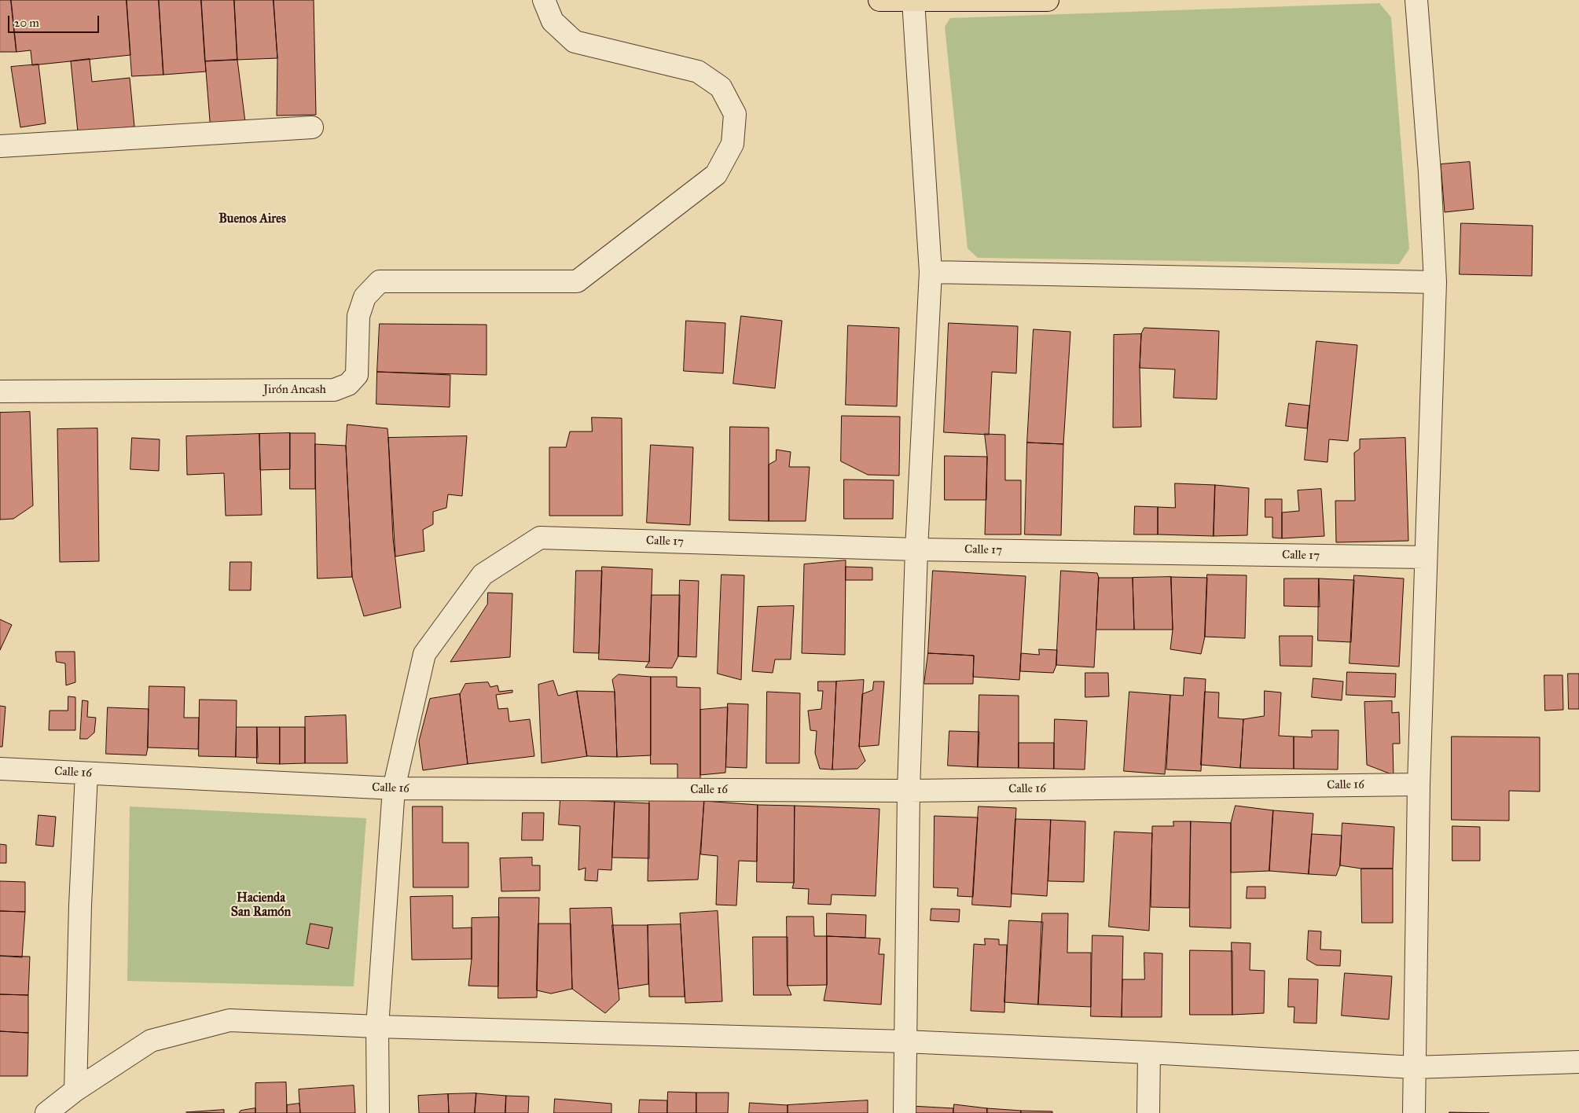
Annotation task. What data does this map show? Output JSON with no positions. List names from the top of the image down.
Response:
{
  "streets": {
    "street": ["Jirón Ancash", "Calle 17", "Calle 16"]
  },
  "crossings": [
    ["Calle 17", "Calle 16"]
  ],
  "districts": ["Buenos Aires", "Hacienda San Ramón"],
  "scale_bar": "20 m"
}
